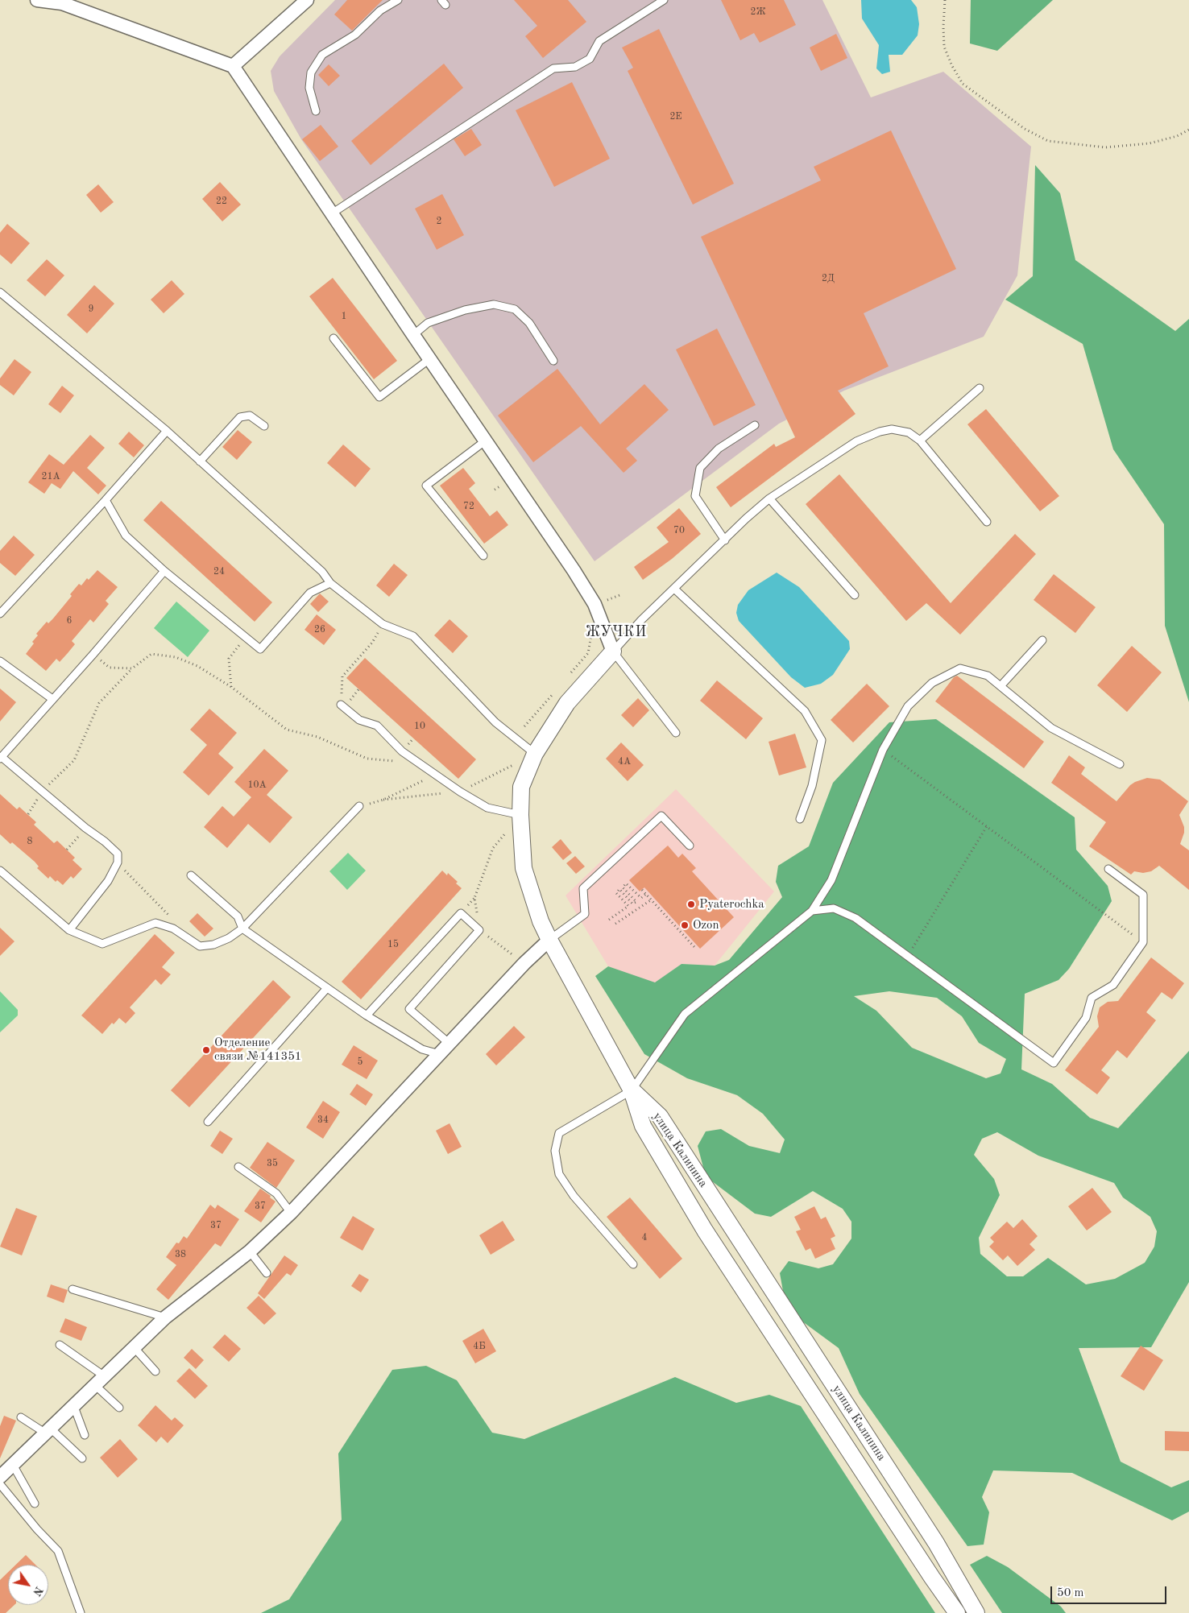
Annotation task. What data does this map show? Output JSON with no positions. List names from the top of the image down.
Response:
{
  "streets": {
    "street": ["улица Калинина"]
  },
  "districts": ["ЖУЧКИ"],
  "places": ["Pyaterochka", "Ozon", "Отделение связи №141351"],
  "house_numbers": [
    "2Ж",
    "2Е",
    "22",
    "2",
    "2Д",
    "9",
    "1",
    "21А",
    "72",
    "70",
    "24",
    "6",
    "26",
    "10",
    "4А",
    "10А",
    "8",
    "15",
    "5",
    "34",
    "35",
    "37",
    "37",
    "4",
    "38",
    "4Б"
  ],
  "scale_bar": "50 m",
  "north": "bottom right"
}
